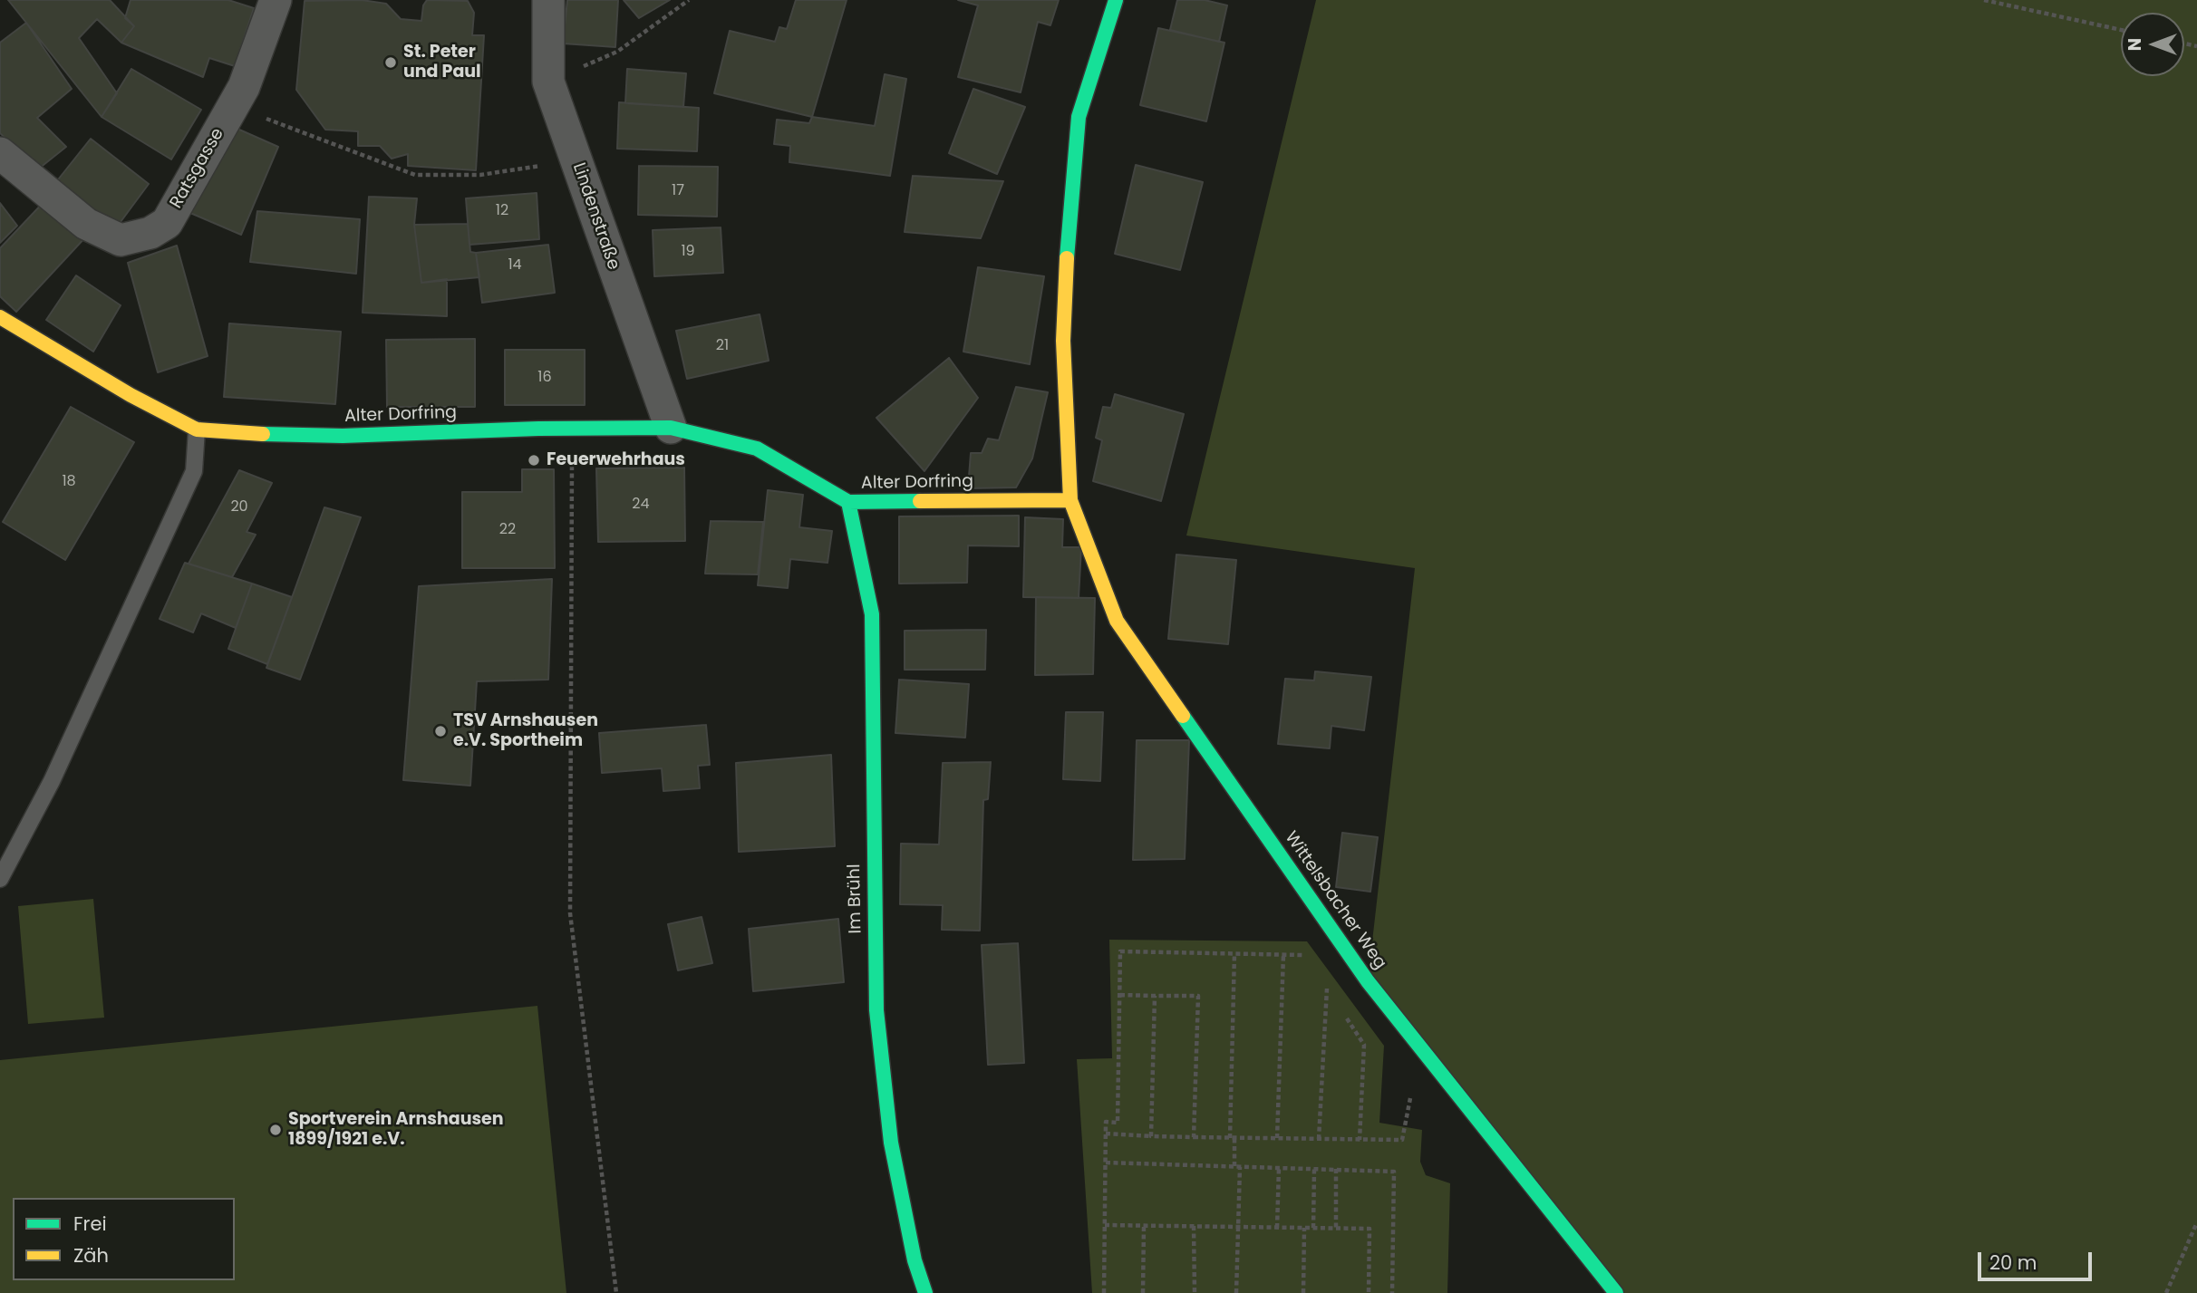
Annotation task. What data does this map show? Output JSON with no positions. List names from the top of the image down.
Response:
{
  "streets": {
    "street": [
      "Ratsgasse",
      "Lindenstraße",
      "Alter Dorfring",
      "Im Brühl",
      "Wittelsbacher Weg"
    ]
  },
  "crossings": [
    ["Lindenstraße", "Alter Dorfring"],
    ["Alter Dorfring", "Im Brühl"],
    ["Alter Dorfring", "Wittelsbacher Weg"]
  ],
  "places": [
    "St. Peter und Paul",
    "Feuerwehrhaus",
    "TSV Arnshausen e.V. Sportheim",
    "Sportverein Arnshausen 1899/1921 e.V."
  ],
  "house_numbers": [
    "17",
    "12",
    "19",
    "14",
    "21",
    "16",
    "18",
    "24",
    "20",
    "22"
  ],
  "legend": ["Frei", "Zäh"],
  "scale_bar": "20 m",
  "north": "left"
}
